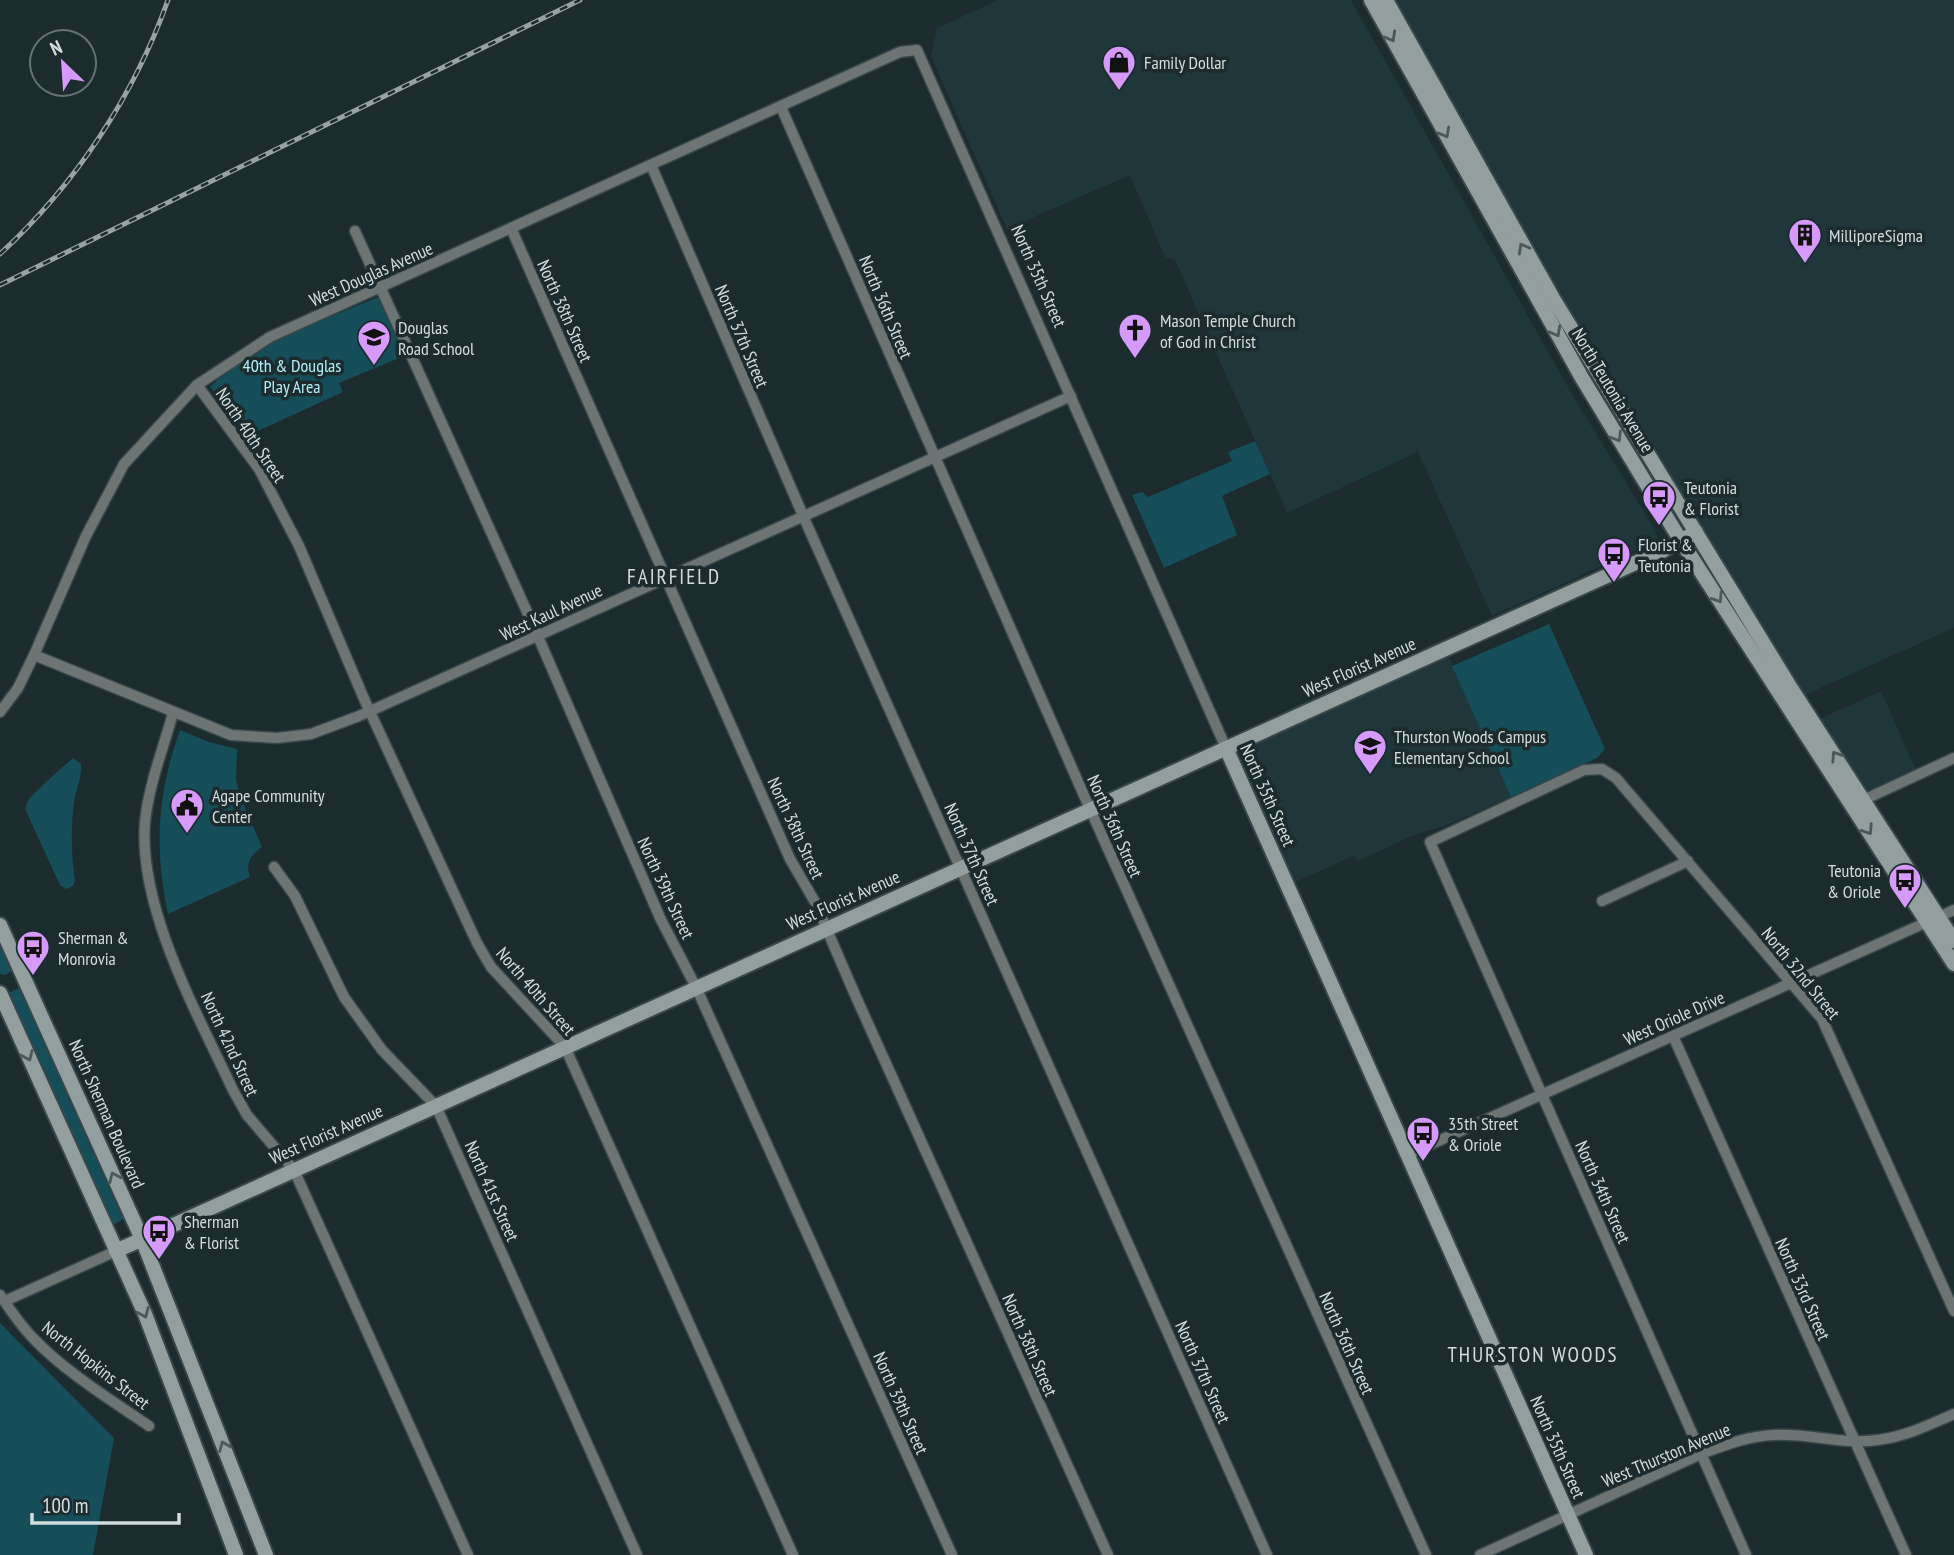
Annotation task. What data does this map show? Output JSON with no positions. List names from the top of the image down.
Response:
{
  "streets": {
    "main road": [
      "North 35th Street",
      "North Teutonia Avenue",
      "West Florist Avenue",
      "North Sherman Boulevard"
    ],
    "street": [
      "West Douglas Avenue",
      "North 36th Street",
      "North 38th Street",
      "North 37th Street",
      "North 40th Street",
      "West Kaul Avenue",
      "North 39th Street",
      "North 32nd Street",
      "West Oriole Drive",
      "North 42nd Street",
      "North 41st Street",
      "North 34th Street",
      "North 33rd Street",
      "North Hopkins Street",
      "West Thurston Avenue"
    ]
  },
  "crossings": [
    ["West Douglas Avenue", "North 35th Street"],
    ["West Douglas Avenue", "North 36th Street"],
    ["West Douglas Avenue", "North 38th Street"],
    ["West Douglas Avenue", "North 37th Street"],
    ["West Douglas Avenue", "North 40th Street"],
    ["West Douglas Avenue", "West Kaul Avenue"],
    ["West Douglas Avenue", "North 39th Street"],
    ["North 35th Street", "West Kaul Avenue"],
    ["North 35th Street", "West Florist Avenue"],
    ["North 35th Street", "West Oriole Drive"],
    ["North 35th Street", "West Thurston Avenue"],
    ["North 36th Street", "West Kaul Avenue"],
    ["North 36th Street", "West Florist Avenue"],
    ["North 38th Street", "West Kaul Avenue"],
    ["North 38th Street", "West Florist Avenue"],
    ["North 37th Street", "West Kaul Avenue"],
    ["North 37th Street", "West Florist Avenue"],
    ["North Teutonia Avenue", "West Florist Avenue"],
    ["North Teutonia Avenue", "West Oriole Drive"],
    ["North 40th Street", "West Kaul Avenue"],
    ["North 40th Street", "West Florist Avenue"],
    ["West Kaul Avenue", "North 39th Street"],
    ["West Kaul Avenue", "North 42nd Street"],
    ["West Florist Avenue", "North 39th Street"],
    ["West Florist Avenue", "North 42nd Street"],
    ["West Florist Avenue", "North Sherman Boulevard"],
    ["West Florist Avenue", "North 41st Street"],
    ["West Florist Avenue", "North Hopkins Street"],
    ["North 32nd Street", "West Oriole Drive"],
    ["North 32nd Street", "North 34th Street"],
    ["West Oriole Drive", "North 34th Street"],
    ["West Oriole Drive", "North 33rd Street"],
    ["North 34th Street", "West Thurston Avenue"],
    ["North 33rd Street", "West Thurston Avenue"]
  ],
  "districts": ["FAIRFIELD", "THURSTON WOODS"],
  "parks": ["40th & Douglas Play Area"],
  "places": {
    "shop": ["Family Dollar"],
    "building": ["MilliporeSigma"],
    "church": ["Mason Temple Church of God in Christ"],
    "school or university": ["Douglas Road School", "Thurston Woods Campus Elementary School"],
    "bus stop": [
      "Teutonia & Florist",
      "Florist & Teutonia",
      "Teutonia & Oriole",
      "Sherman & Monrovia",
      "35th Street & Oriole",
      "Sherman & Florist"
    ],
    "public building": ["Agape Community Center"]
  },
  "scale_bar": "100 m",
  "north": "top left"
}
